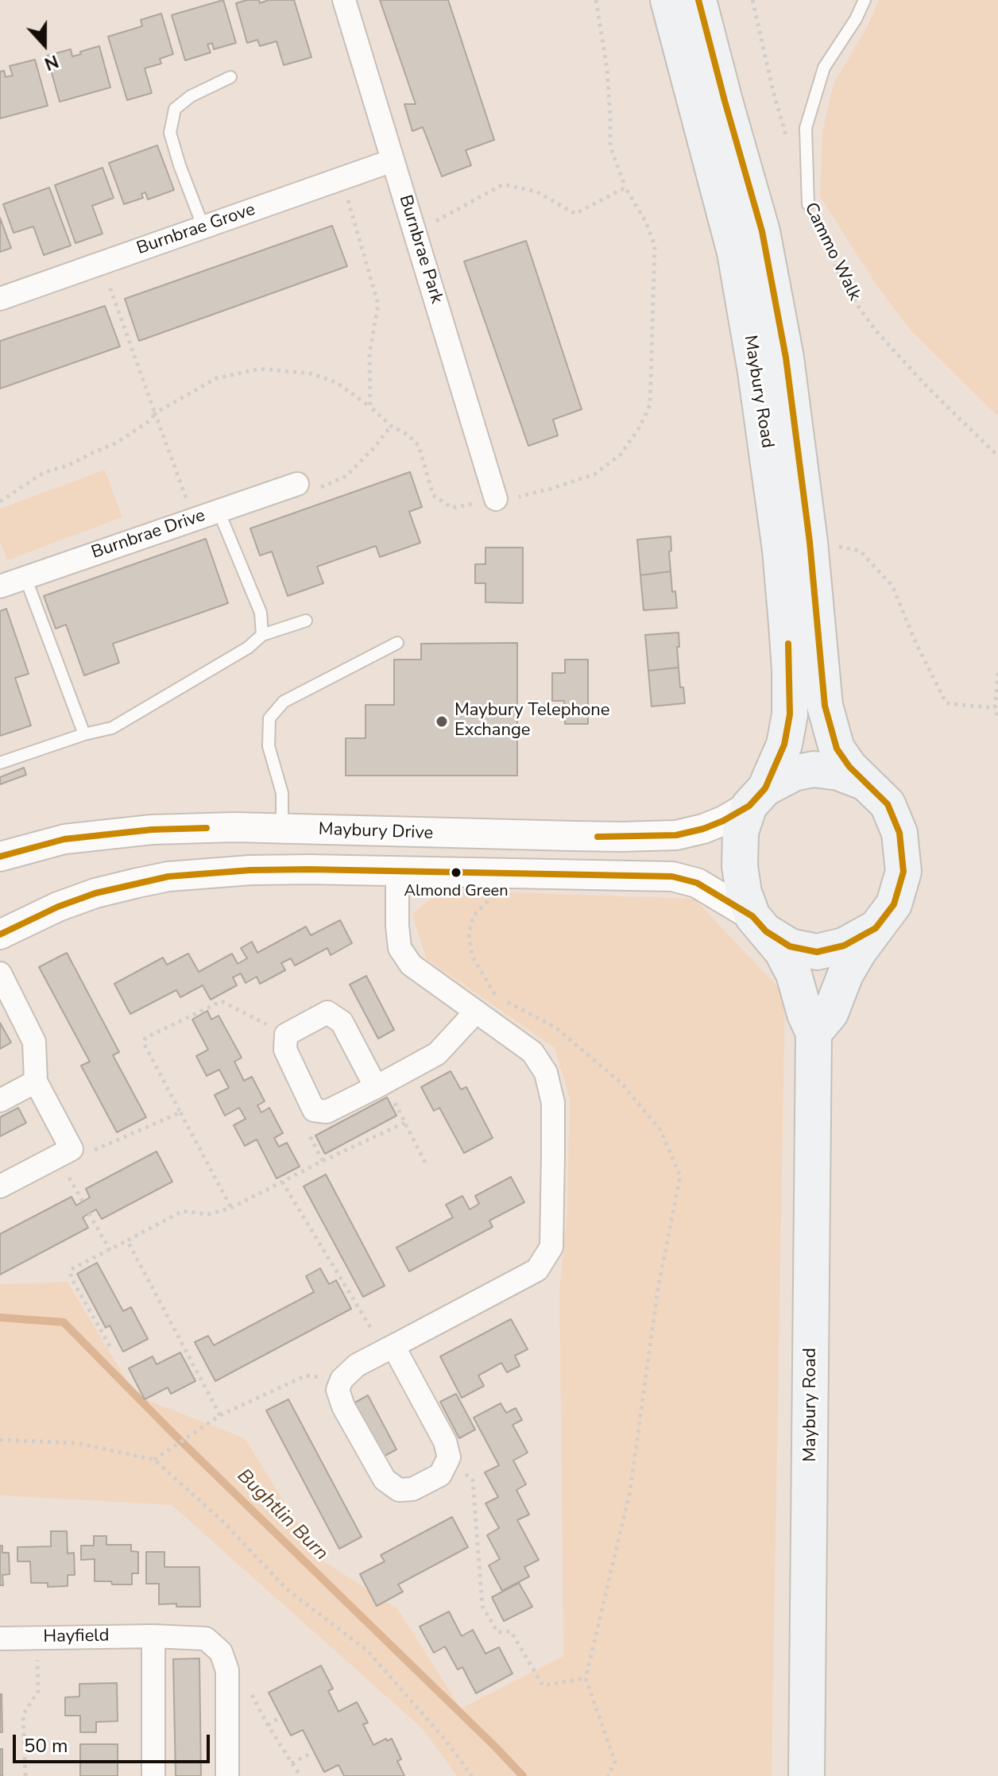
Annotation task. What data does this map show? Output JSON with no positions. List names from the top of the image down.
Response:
{
  "streets": {
    "main road": ["Maybury Road"],
    "street": [
      "Burnbrae Grove",
      "Burnbrae Park",
      "Burnbrae Drive",
      "Maybury Drive",
      "Hayfield"
    ],
    "path": ["Cammo Walk"]
  },
  "crossings": [
    ["Burnbrae Grove", "Burnbrae Park"],
    ["Maybury Road", "Maybury Drive"]
  ],
  "water": ["Bughtlin Burn"],
  "places": ["Maybury Telephone Exchange", "Almond Green"],
  "scale_bar": "50 m",
  "north": "bottom"
}
